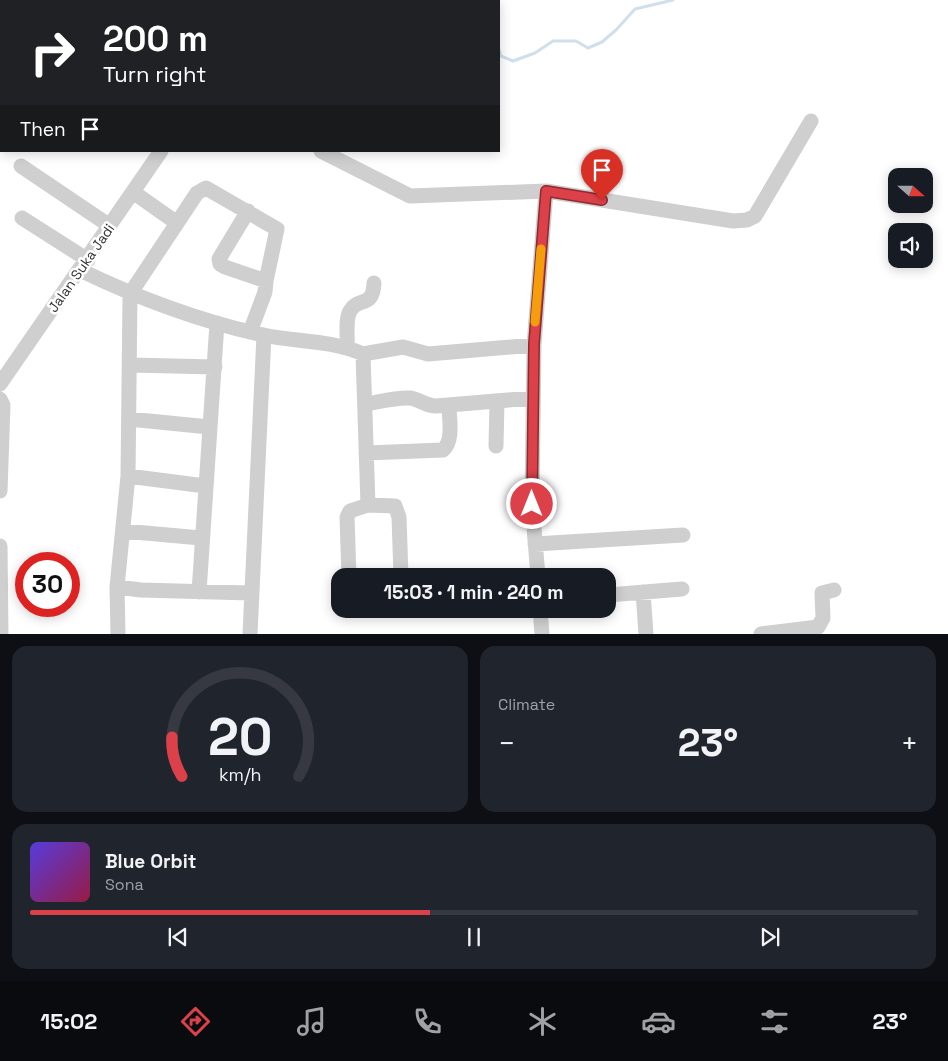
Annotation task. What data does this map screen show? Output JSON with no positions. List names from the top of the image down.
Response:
{
  "streets": {
    "street": ["Jalan Suka Jadi"]
  },
  "north": "right",
  "page": {
    "turn": ["200 m", "Turn right"],
    "then": "Then",
    "limit": "30",
    "trip": "15:03 · 1 min · 240 m",
    "tile": "Climate",
    "heat": ["−", "23°", "+"],
    "song": ["Blue Orbit", "Sona"],
    "tabs": ["15:02", "23°"],
    "gauge": ["20", "km/h"]
  }
}
